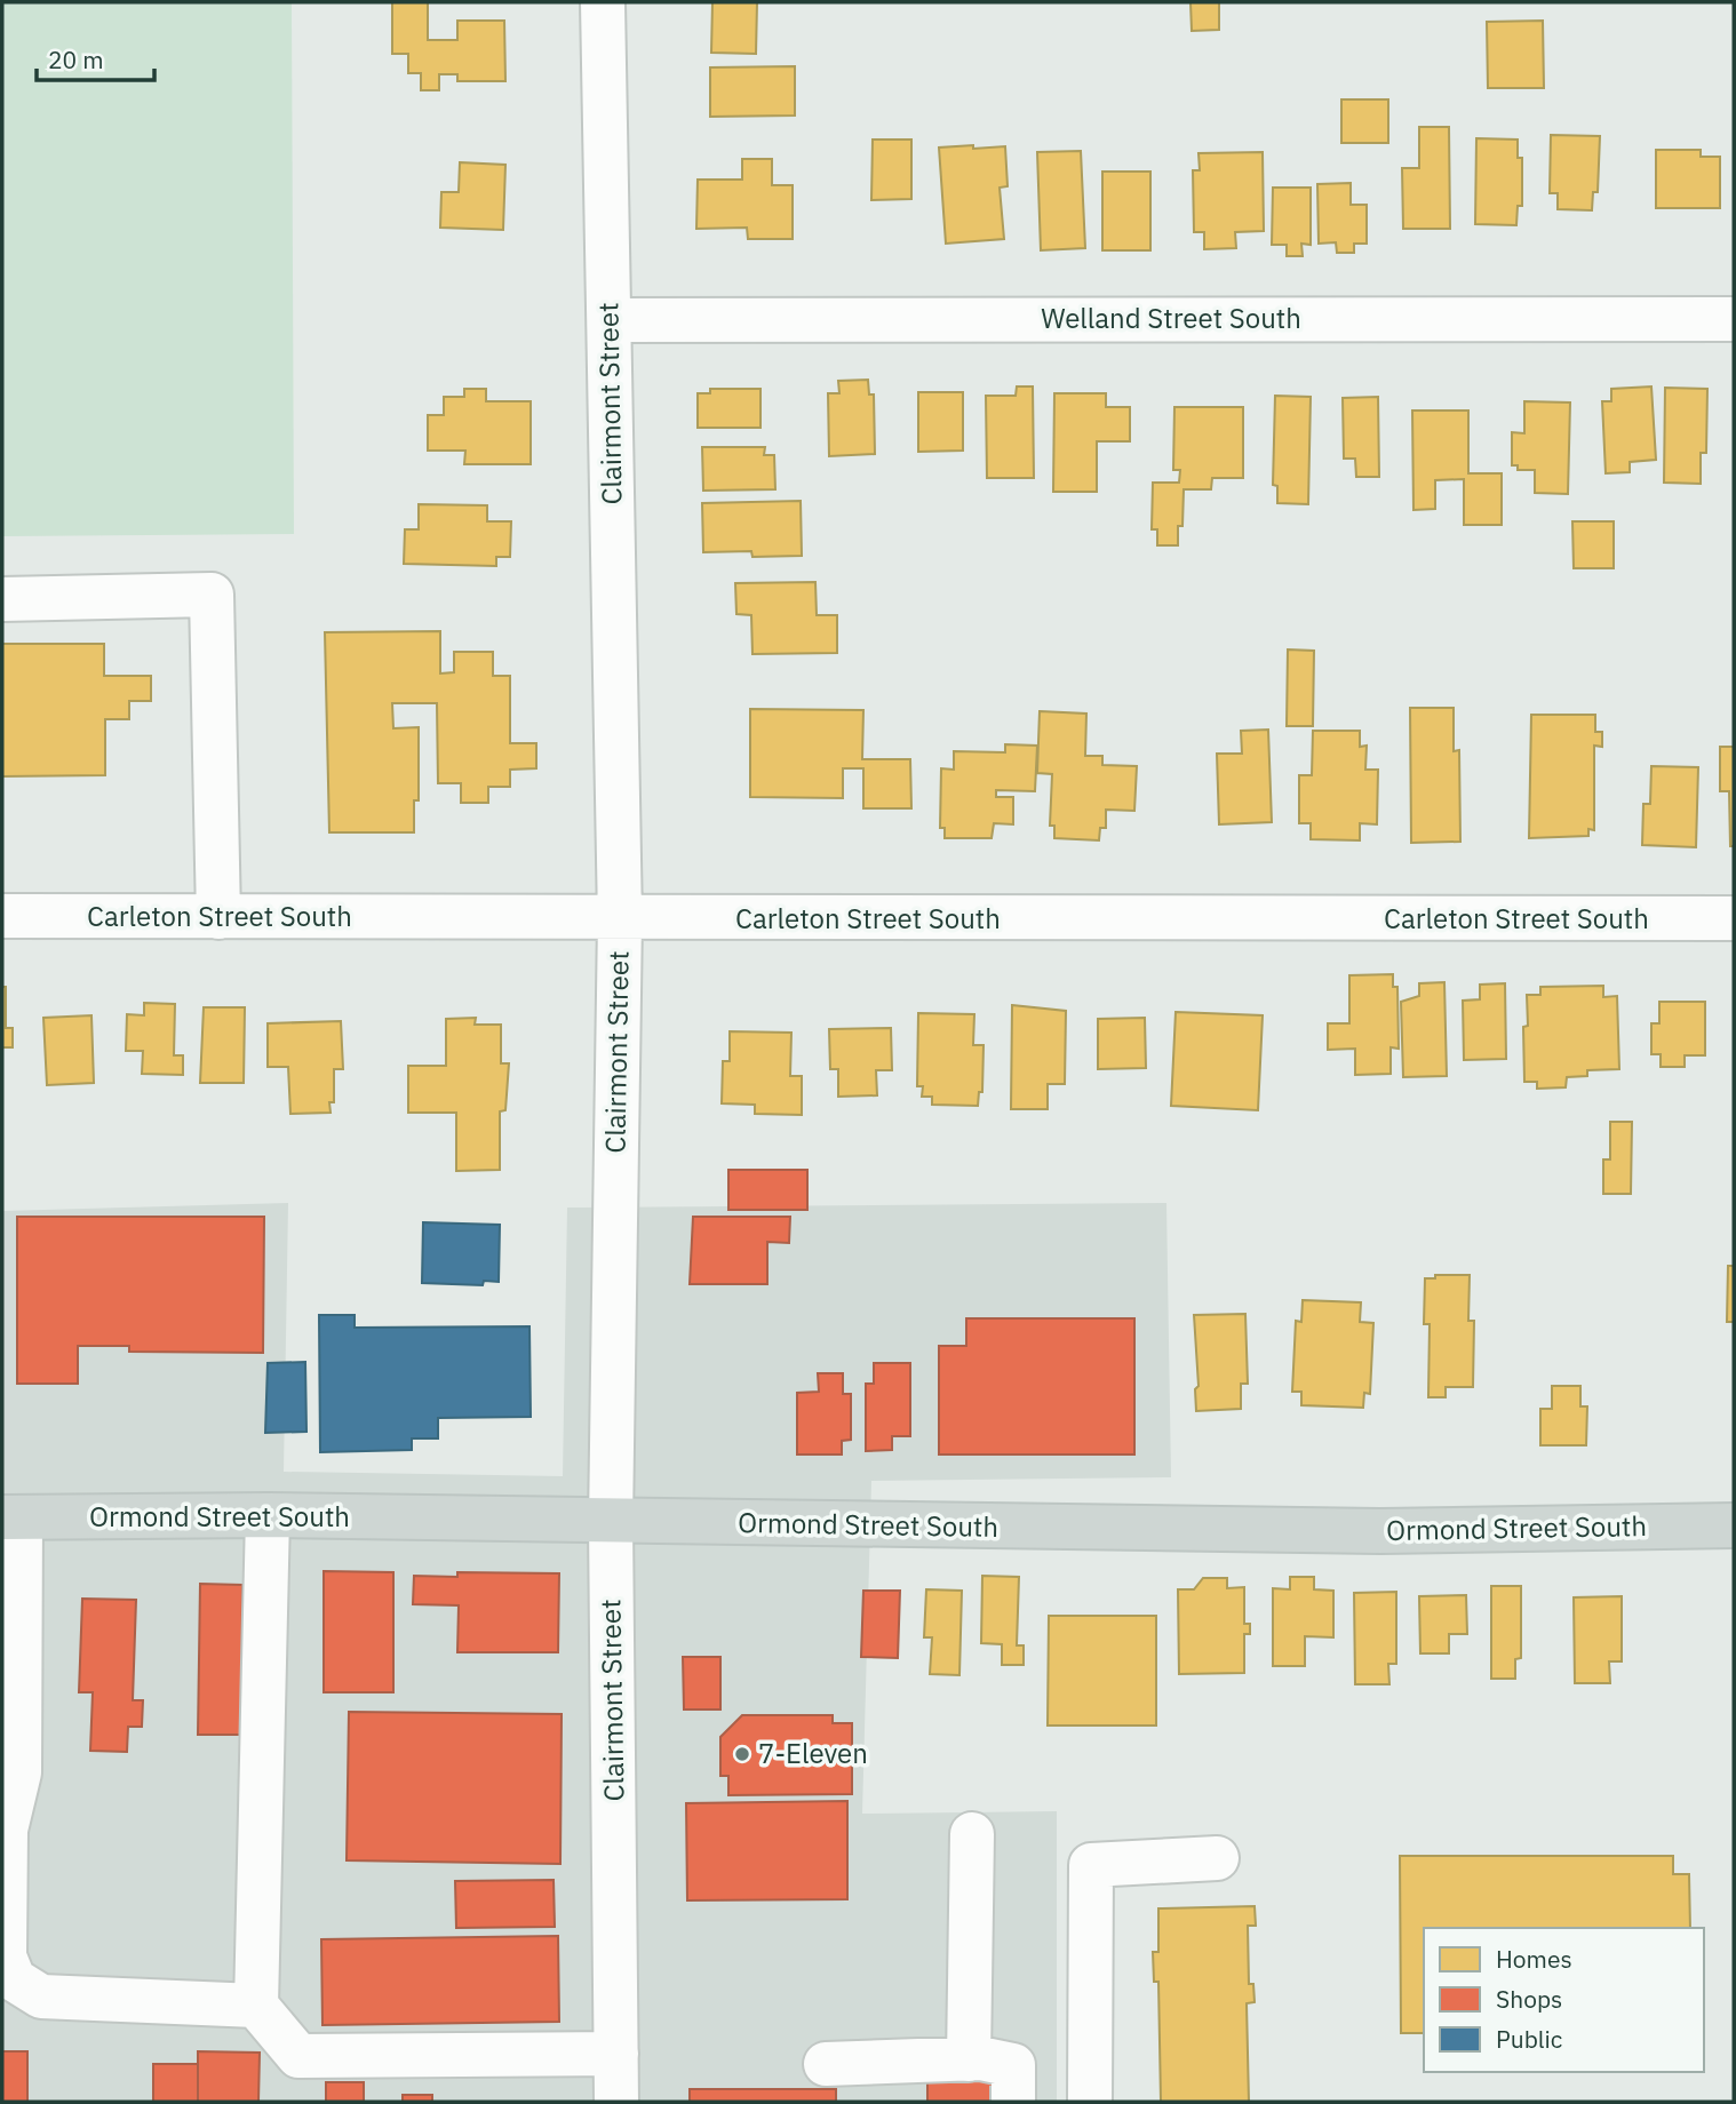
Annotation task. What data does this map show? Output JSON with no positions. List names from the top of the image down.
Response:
{
  "streets": {
    "main road": ["Ormond Street South"],
    "street": ["Welland Street South", "Clairmont Street", "Carleton Street South"]
  },
  "crossings": [
    ["Welland Street South", "Clairmont Street"],
    ["Clairmont Street", "Carleton Street South"],
    ["Clairmont Street", "Ormond Street South"]
  ],
  "places": ["7-Eleven"],
  "legend": ["Homes", "Shops", "Public"],
  "scale_bar": "20 m"
}
